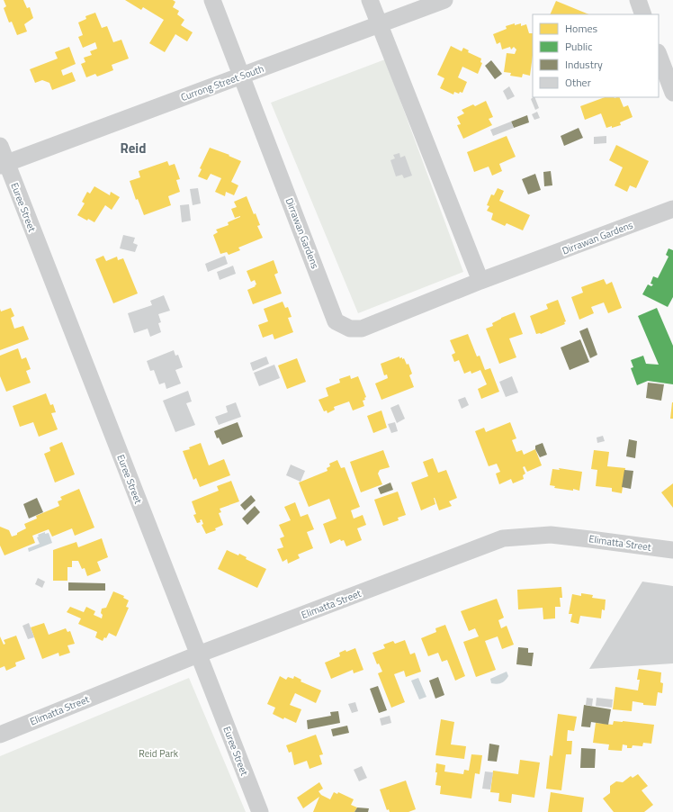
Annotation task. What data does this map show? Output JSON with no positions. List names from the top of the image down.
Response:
{
  "streets": {
    "street": [
      "Currong Street South",
      "Euree Street",
      "Dirrawan Gardens",
      "Elimatta Street"
    ]
  },
  "crossings": [
    ["Currong Street South", "Euree Street"],
    ["Currong Street South", "Dirrawan Gardens"],
    ["Euree Street", "Elimatta Street"]
  ],
  "districts": ["Reid"],
  "parks": ["Reid Park"],
  "legend": [
    "Homes",
    "Public",
    "Industry",
    "Other"
  ]
}
